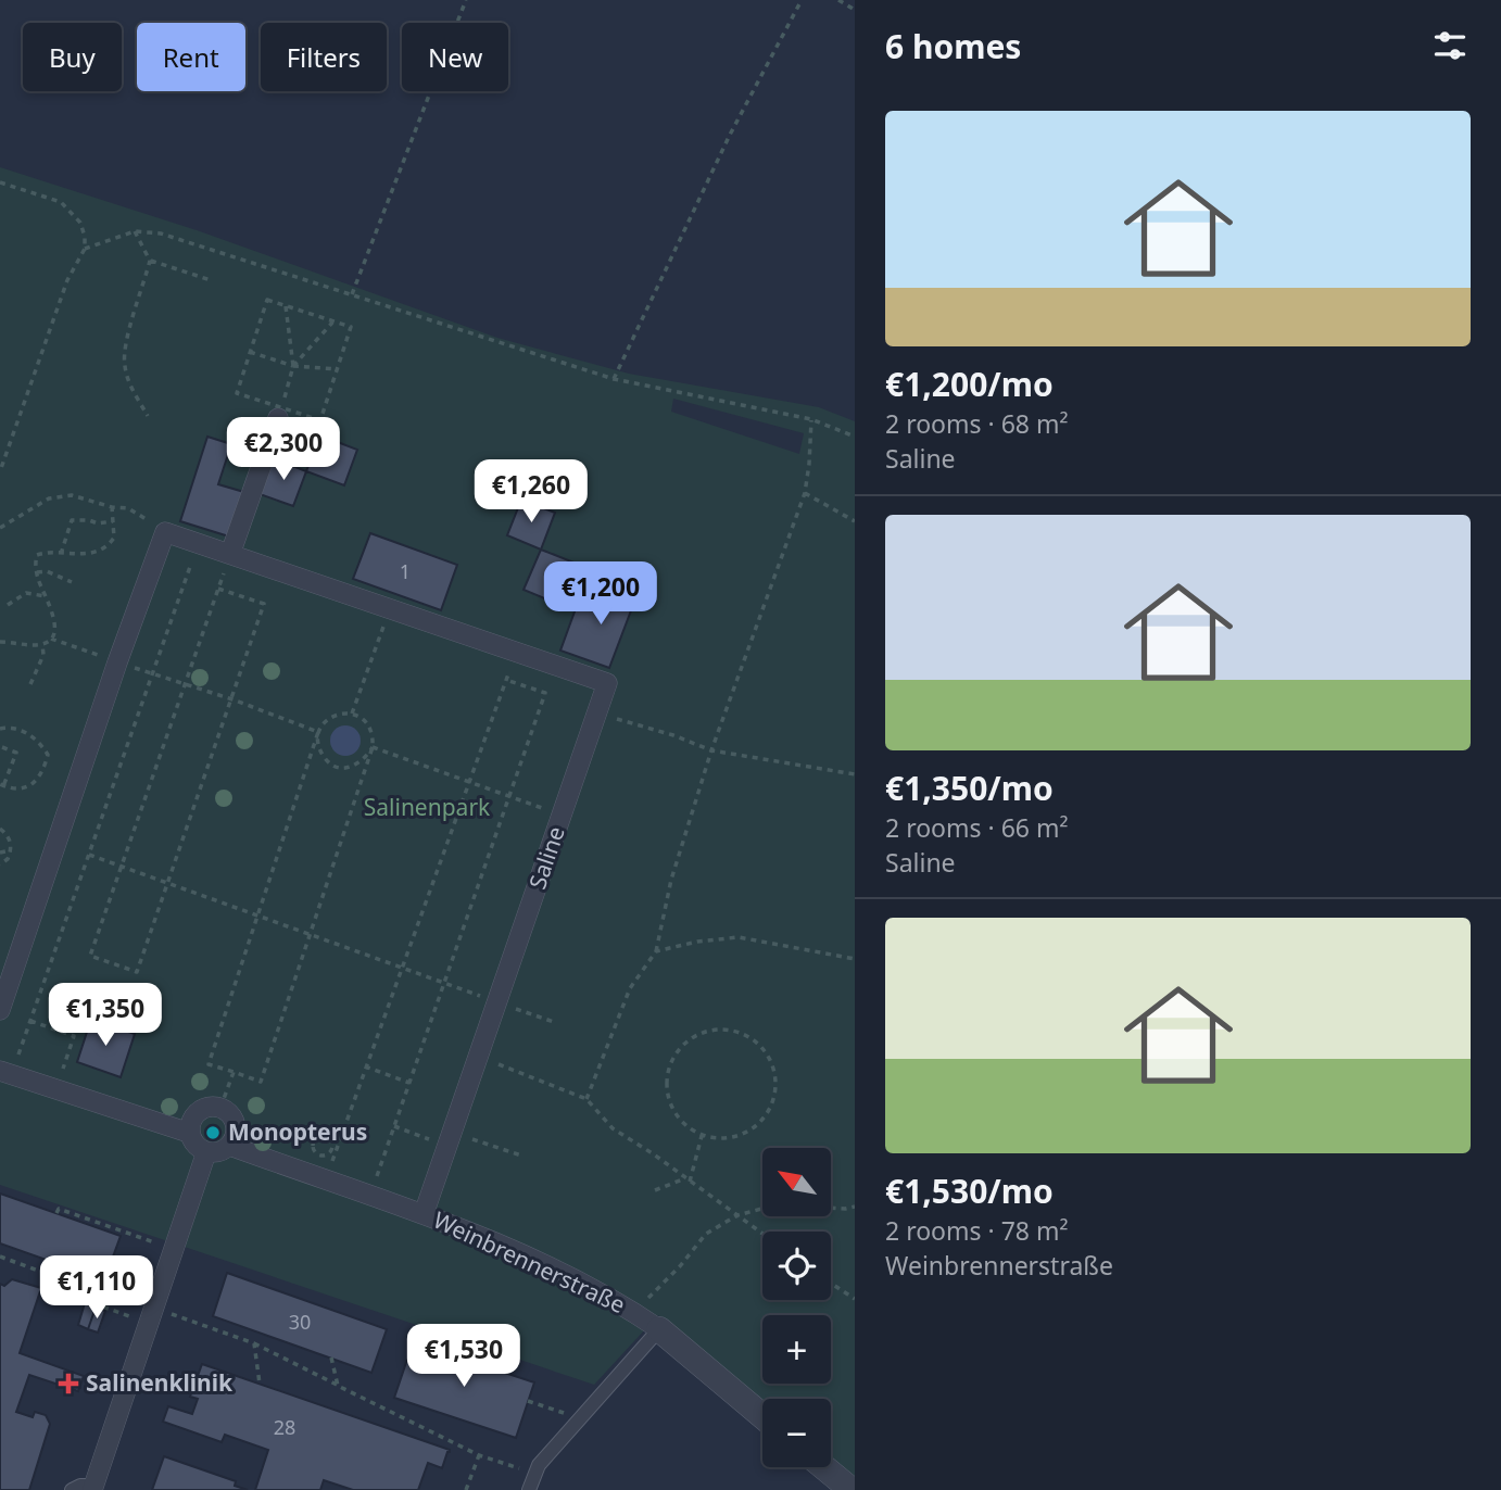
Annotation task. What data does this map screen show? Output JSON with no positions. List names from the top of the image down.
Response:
{
  "streets": {
    "street": ["Saline", "Weinbrennerstraße"]
  },
  "crossings": [
    ["Saline", "Weinbrennerstraße"]
  ],
  "parks": ["Salinenpark"],
  "places": {
    "other": ["Monopterus"],
    "health": ["Salinenklinik"]
  },
  "house_numbers": ["1", "30", "28"],
  "north": "top left",
  "page": {
    "heading": "6 homes",
    "chip": [
      "Buy",
      "Rent",
      "Filters",
      "New"
    ],
    "list": [
      {
        "name": "€1,200/mo",
        "note": "2 rooms · 68 m² · Saline"
      },
      {
        "name": "€1,350/mo",
        "note": "2 rooms · 66 m² · Saline"
      },
      {
        "name": "€1,530/mo",
        "note": "2 rooms · 78 m² · Weinbrennerstraße"
      }
    ],
    "price": [
      "€2,300",
      "€1,260",
      "€1,200",
      "€1,350",
      "€1,110",
      "€1,530"
    ],
    "map_buttons": ["+", "−"]
  }
}
